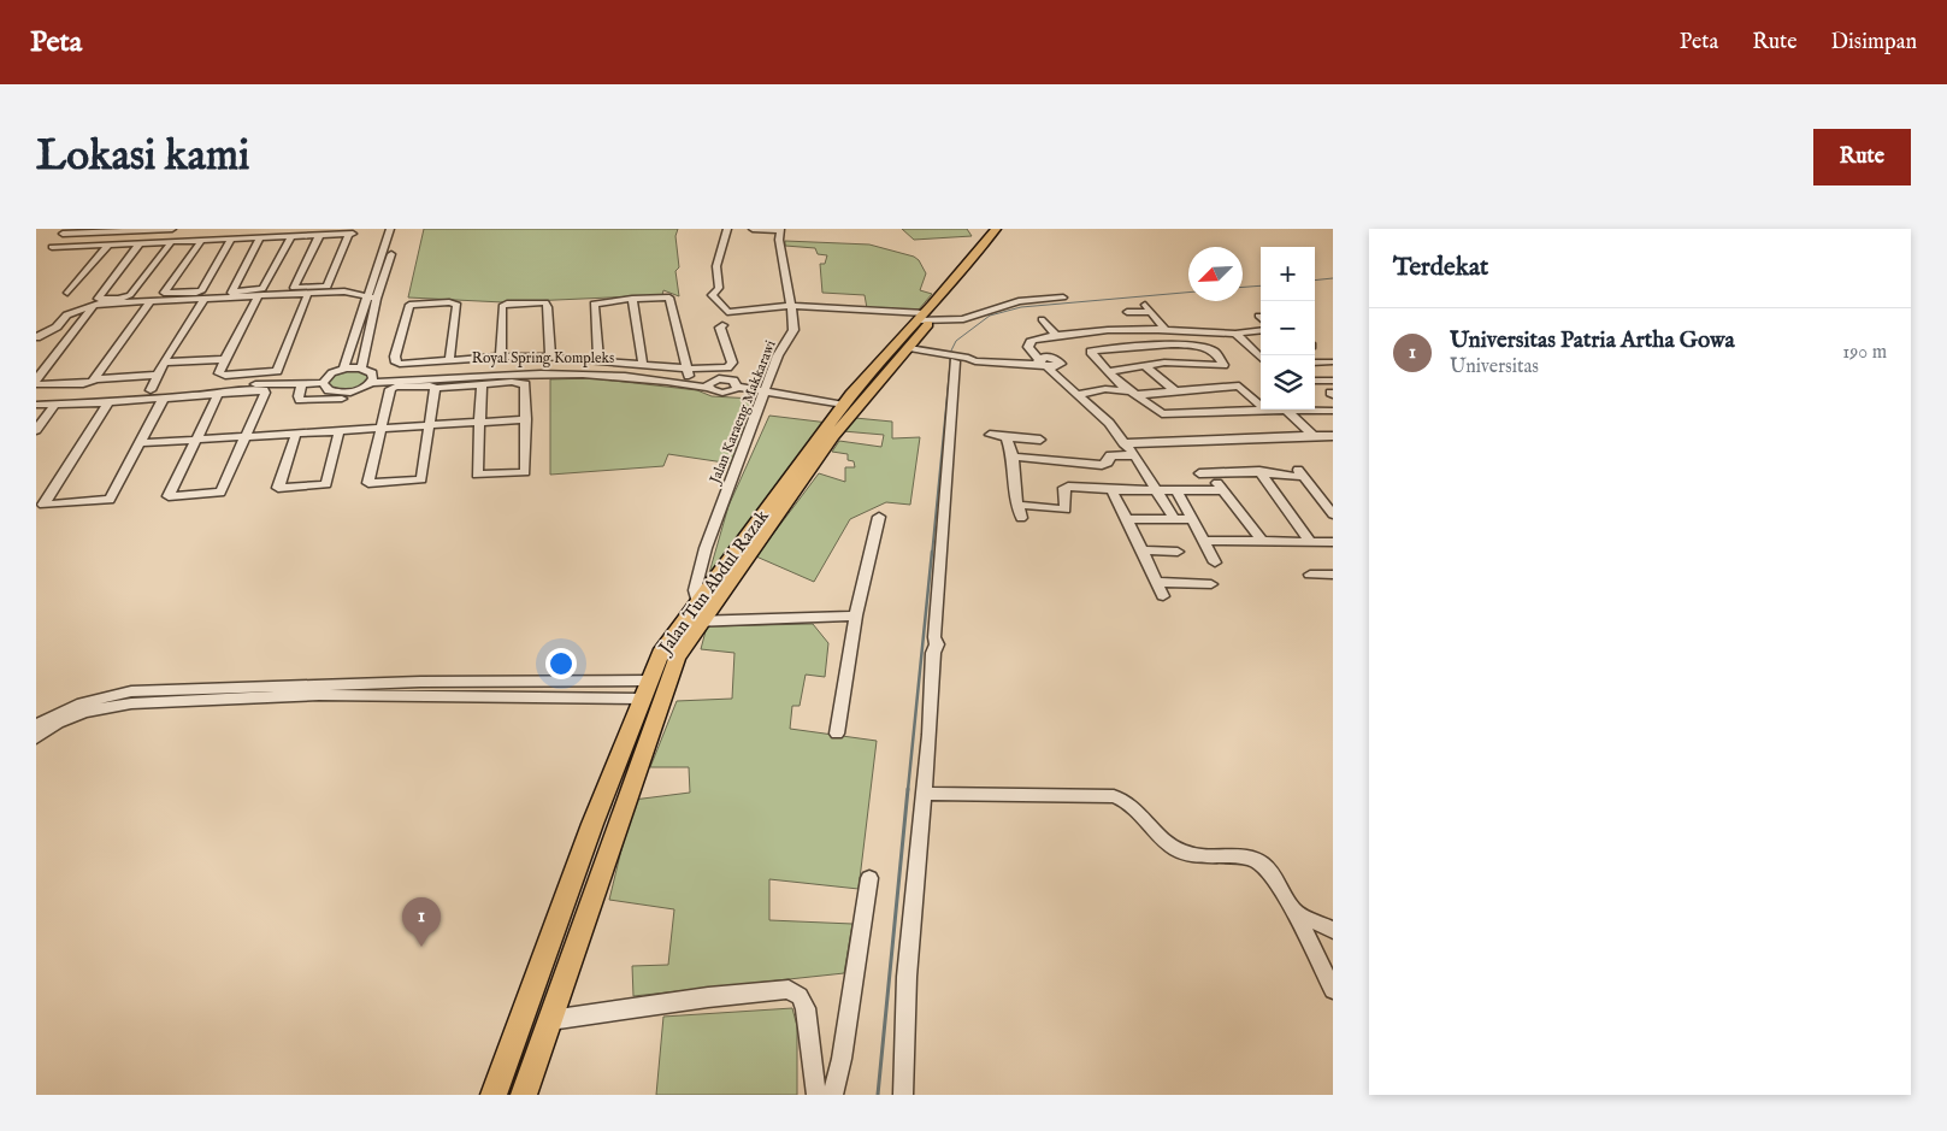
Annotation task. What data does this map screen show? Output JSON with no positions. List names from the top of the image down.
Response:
{
  "streets": {
    "main road": ["Jalan Tun Abdul Razak"],
    "street": ["Royal Spring Kompleks", "Jalan Karaeng Makkarawi"]
  },
  "crossings": [
    ["Royal Spring Kompleks", "Jalan Karaeng Makkarawi"],
    ["Royal Spring Kompleks", "Jalan Tun Abdul Razak"],
    ["Jalan Karaeng Makkarawi", "Jalan Tun Abdul Razak"]
  ],
  "north": "bottom left",
  "page": {
    "header": "Peta",
    "nav": ["Peta", "Rute", "Disimpan"],
    "buttons": "Rute",
    "title": "Lokasi kami",
    "heading": "Terdekat",
    "map_buttons": ["+", "−"],
    "list": [
      {
        "mark": "1",
        "name": "Universitas Patria Artha Gowa",
        "note": "Universitas",
        "value": "190 m"
      }
    ],
    "pins": "1"
  }
}
